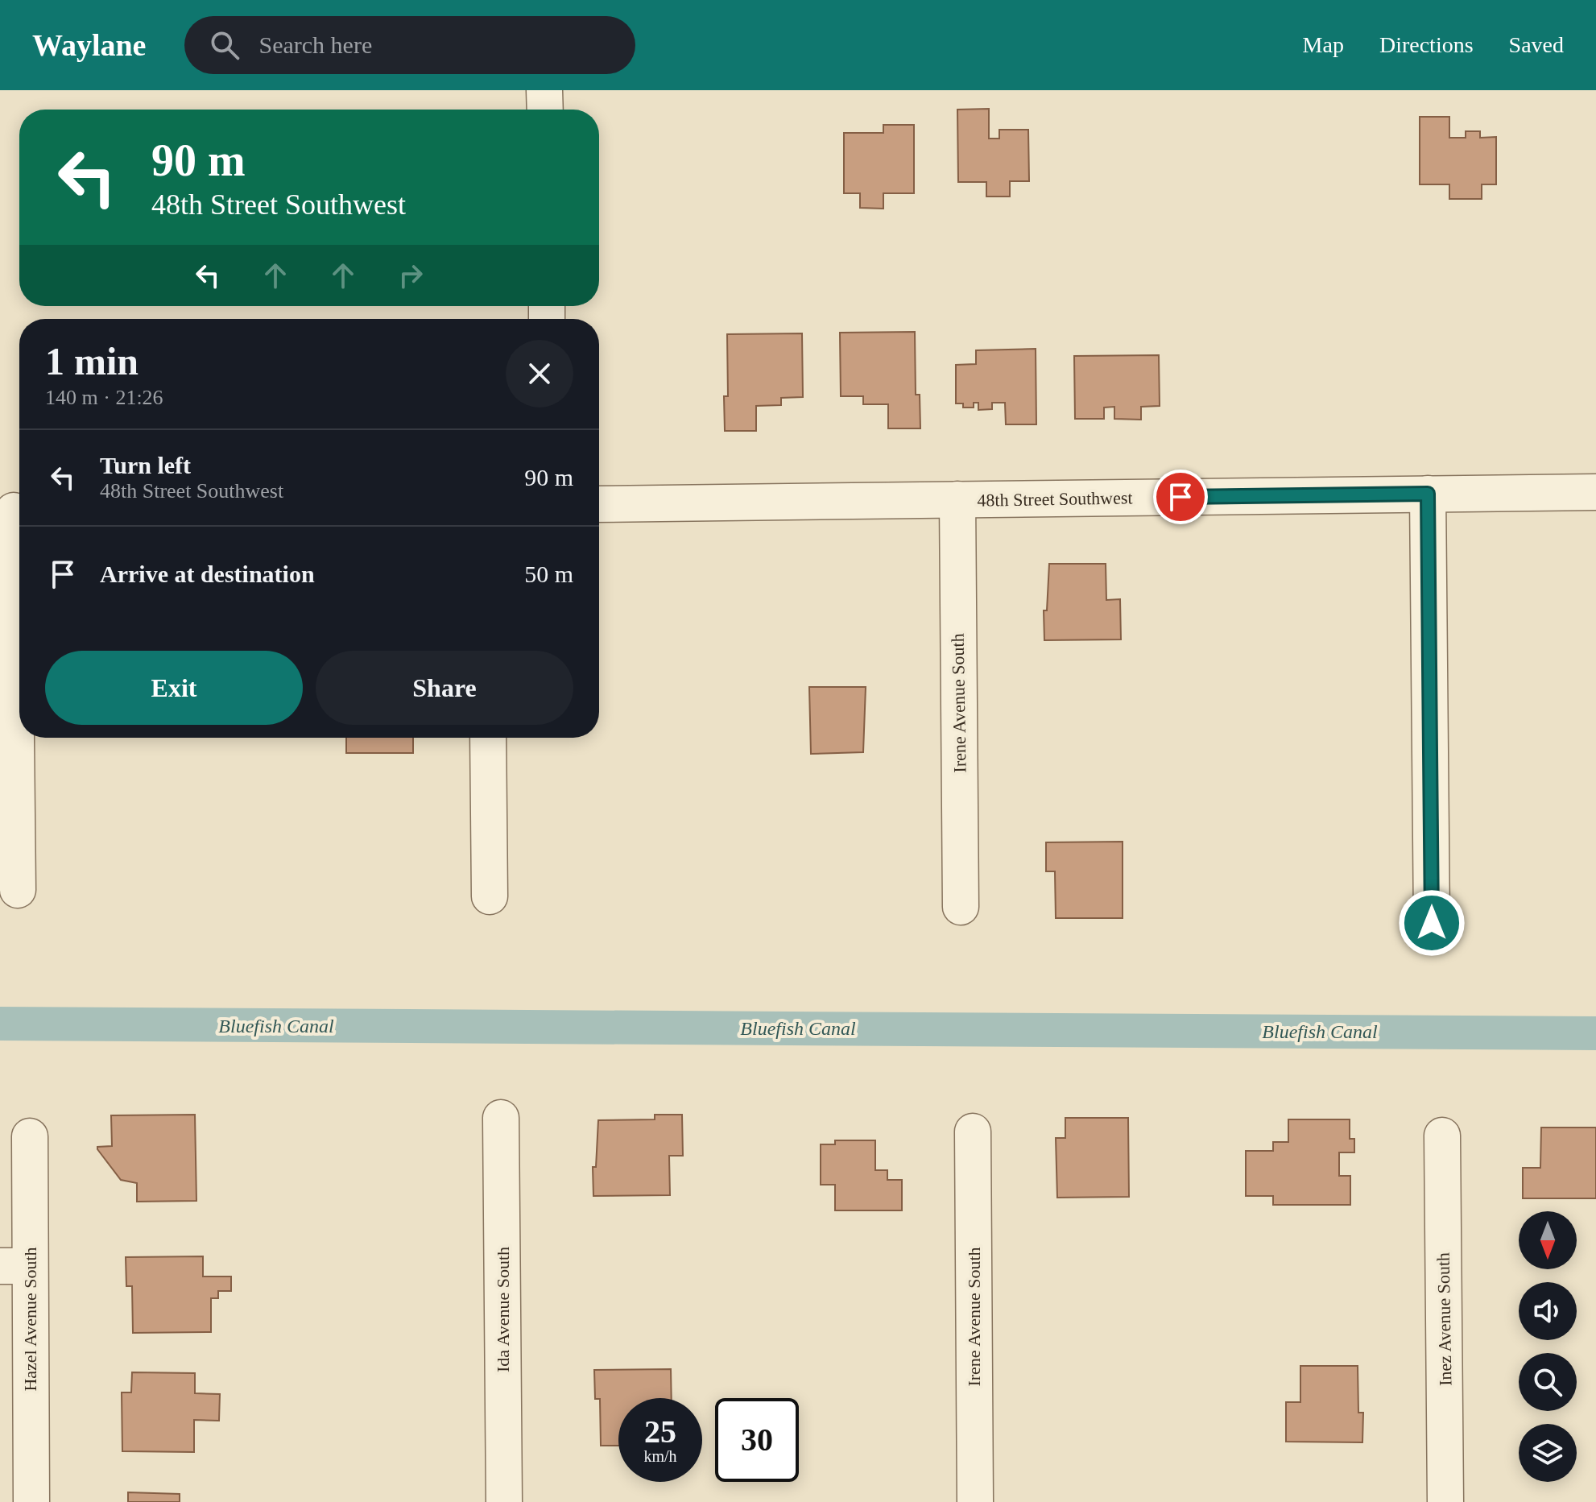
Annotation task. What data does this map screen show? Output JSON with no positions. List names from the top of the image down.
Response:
{
  "streets": {
    "street": [
      "48th Street Southwest",
      "Irene Avenue South",
      "Ida Avenue South",
      "Hazel Avenue South",
      "Inez Avenue South"
    ]
  },
  "crossings": [
    ["48th Street Southwest", "Irene Avenue South"]
  ],
  "water": ["Bluefish Canal"],
  "north": "bottom",
  "page": {
    "header": "Waylane",
    "search": "Search here",
    "nav": ["Map", "Directions", "Saved"],
    "turn": ["90 m", "48th Street Southwest"],
    "heading": ["1 min", "140 m · 21:26"],
    "list": [
      {
        "name": "Turn left",
        "note": "48th Street Southwest",
        "value": "90 m"
      },
      {
        "name": "Arrive at destination",
        "value": "50 m"
      }
    ],
    "buttons": ["Exit", "Share"],
    "speed": "25 km/h",
    "limit": "30"
  }
}
